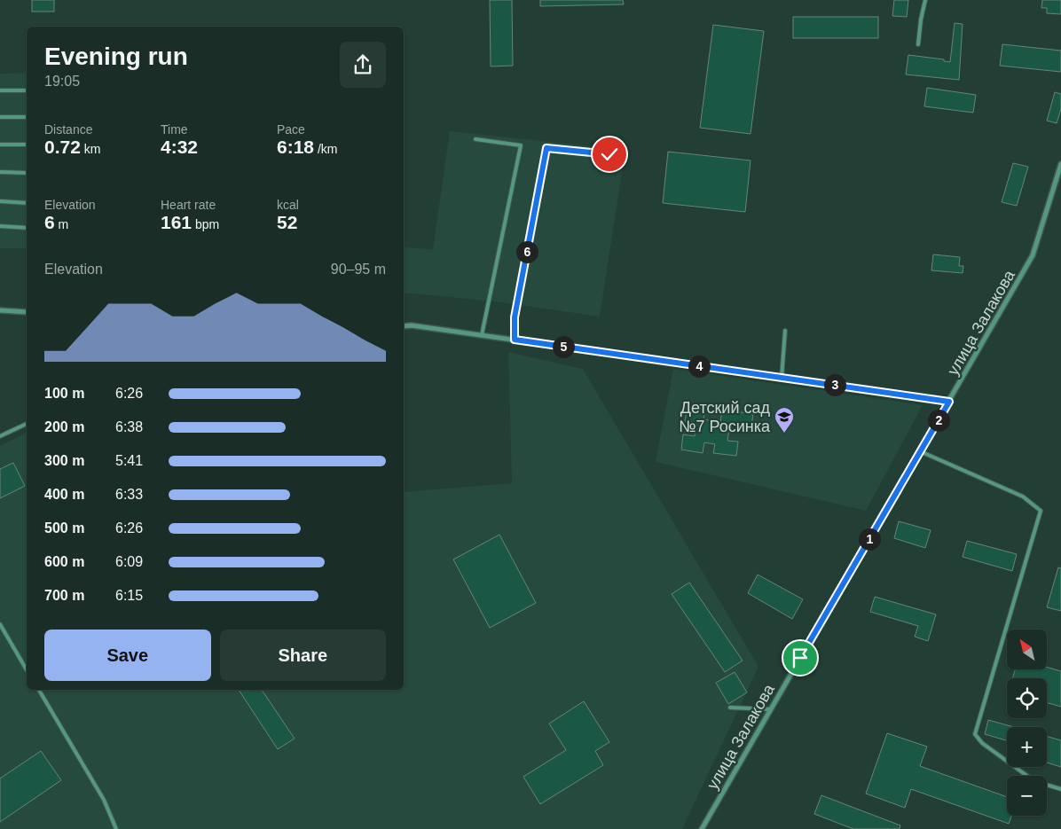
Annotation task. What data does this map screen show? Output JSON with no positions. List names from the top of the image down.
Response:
{
  "streets": {
    "street": ["улица Залакова"]
  },
  "places": {
    "school or university": ["Детский сад №7 Росинка"]
  },
  "north": "top left",
  "page": {
    "heading": ["Evening run", "19:05"],
    "stats": [
      ["Distance", "0.72 km"],
      ["Time", "4:32"],
      ["Pace", "6:18 /km"],
      ["Elevation", "6 m"],
      ["Heart rate", "161 bpm"],
      ["kcal", "52"]
    ],
    "pins": [
      "6",
      "5",
      "4",
      "3",
      "2",
      "1"
    ],
    "chart": ["Elevation", "90–95 m"],
    "list": [
      {
        "name": "100 m",
        "note": "6:26"
      },
      {
        "name": "200 m",
        "note": "6:38"
      },
      {
        "name": "300 m",
        "note": "5:41"
      },
      {
        "name": "400 m",
        "note": "6:33"
      },
      {
        "name": "500 m",
        "note": "6:26"
      },
      {
        "name": "600 m",
        "note": "6:09"
      },
      {
        "name": "700 m",
        "note": "6:15"
      }
    ],
    "buttons": ["Save", "Share"],
    "map_buttons": ["+", "−"]
  }
}
